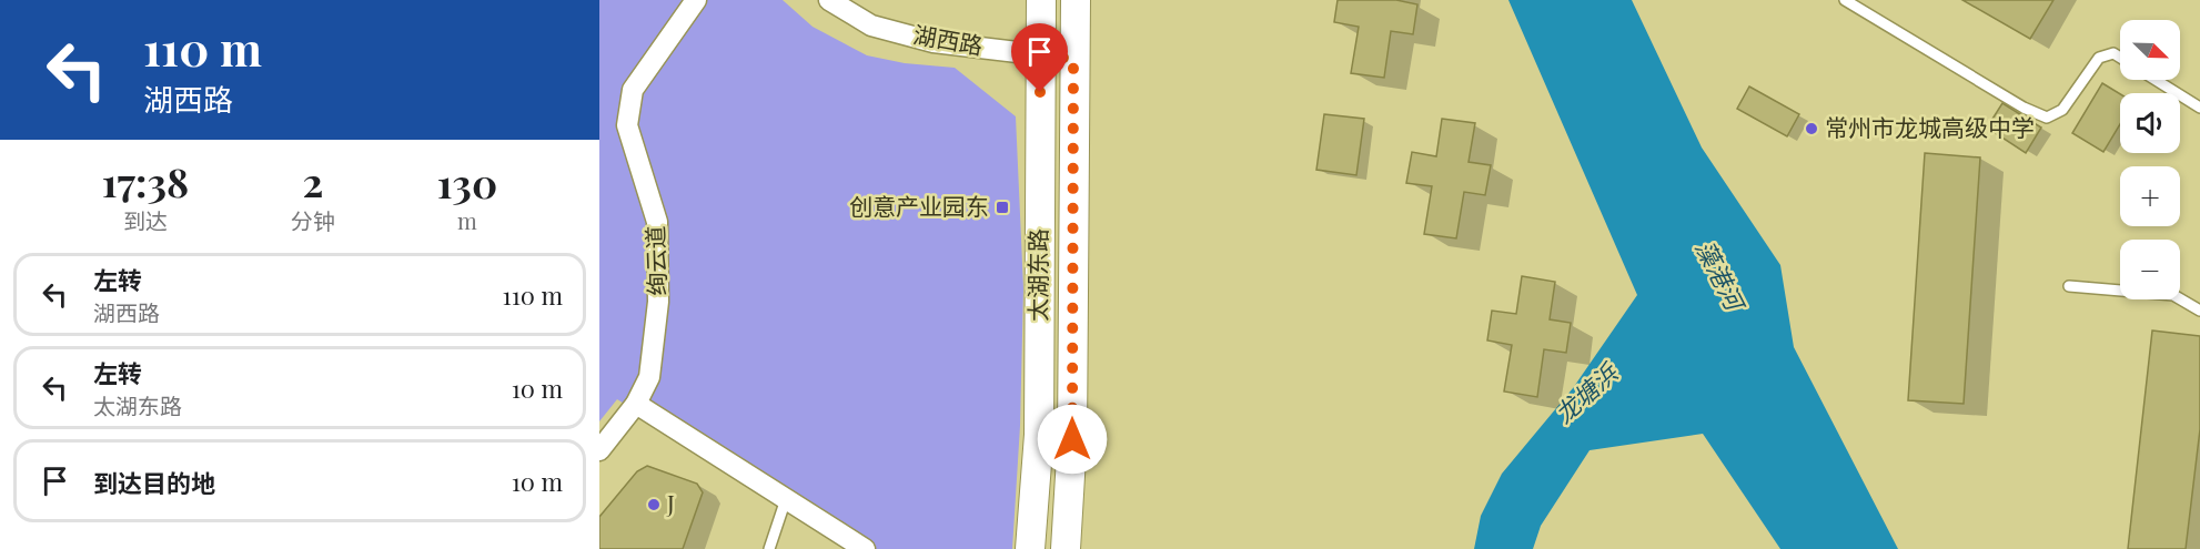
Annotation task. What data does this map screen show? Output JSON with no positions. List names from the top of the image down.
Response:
{
  "streets": {
    "main road": ["太湖东路"],
    "street": ["湖西路", "绚云道"]
  },
  "crossings": [
    ["湖西路", "太湖东路"]
  ],
  "water": ["藻港河", "龙塘浜"],
  "places": {
    "other": ["常州市龙城高级中学", "J"],
    "transit": ["创意产业园东"]
  },
  "north": "bottom right",
  "page": {
    "turn": ["110 m", "湖西路"],
    "map_buttons": ["+", "−"],
    "eta": [
      "17:38",
      "到达",
      "2",
      "分钟",
      "130",
      "m"
    ],
    "list": [
      {
        "name": "左转",
        "note": "湖西路",
        "value": "110 m"
      },
      {
        "name": "左转",
        "note": "太湖东路",
        "value": "10 m"
      },
      {
        "name": "到达目的地",
        "value": "10 m"
      }
    ]
  }
}
